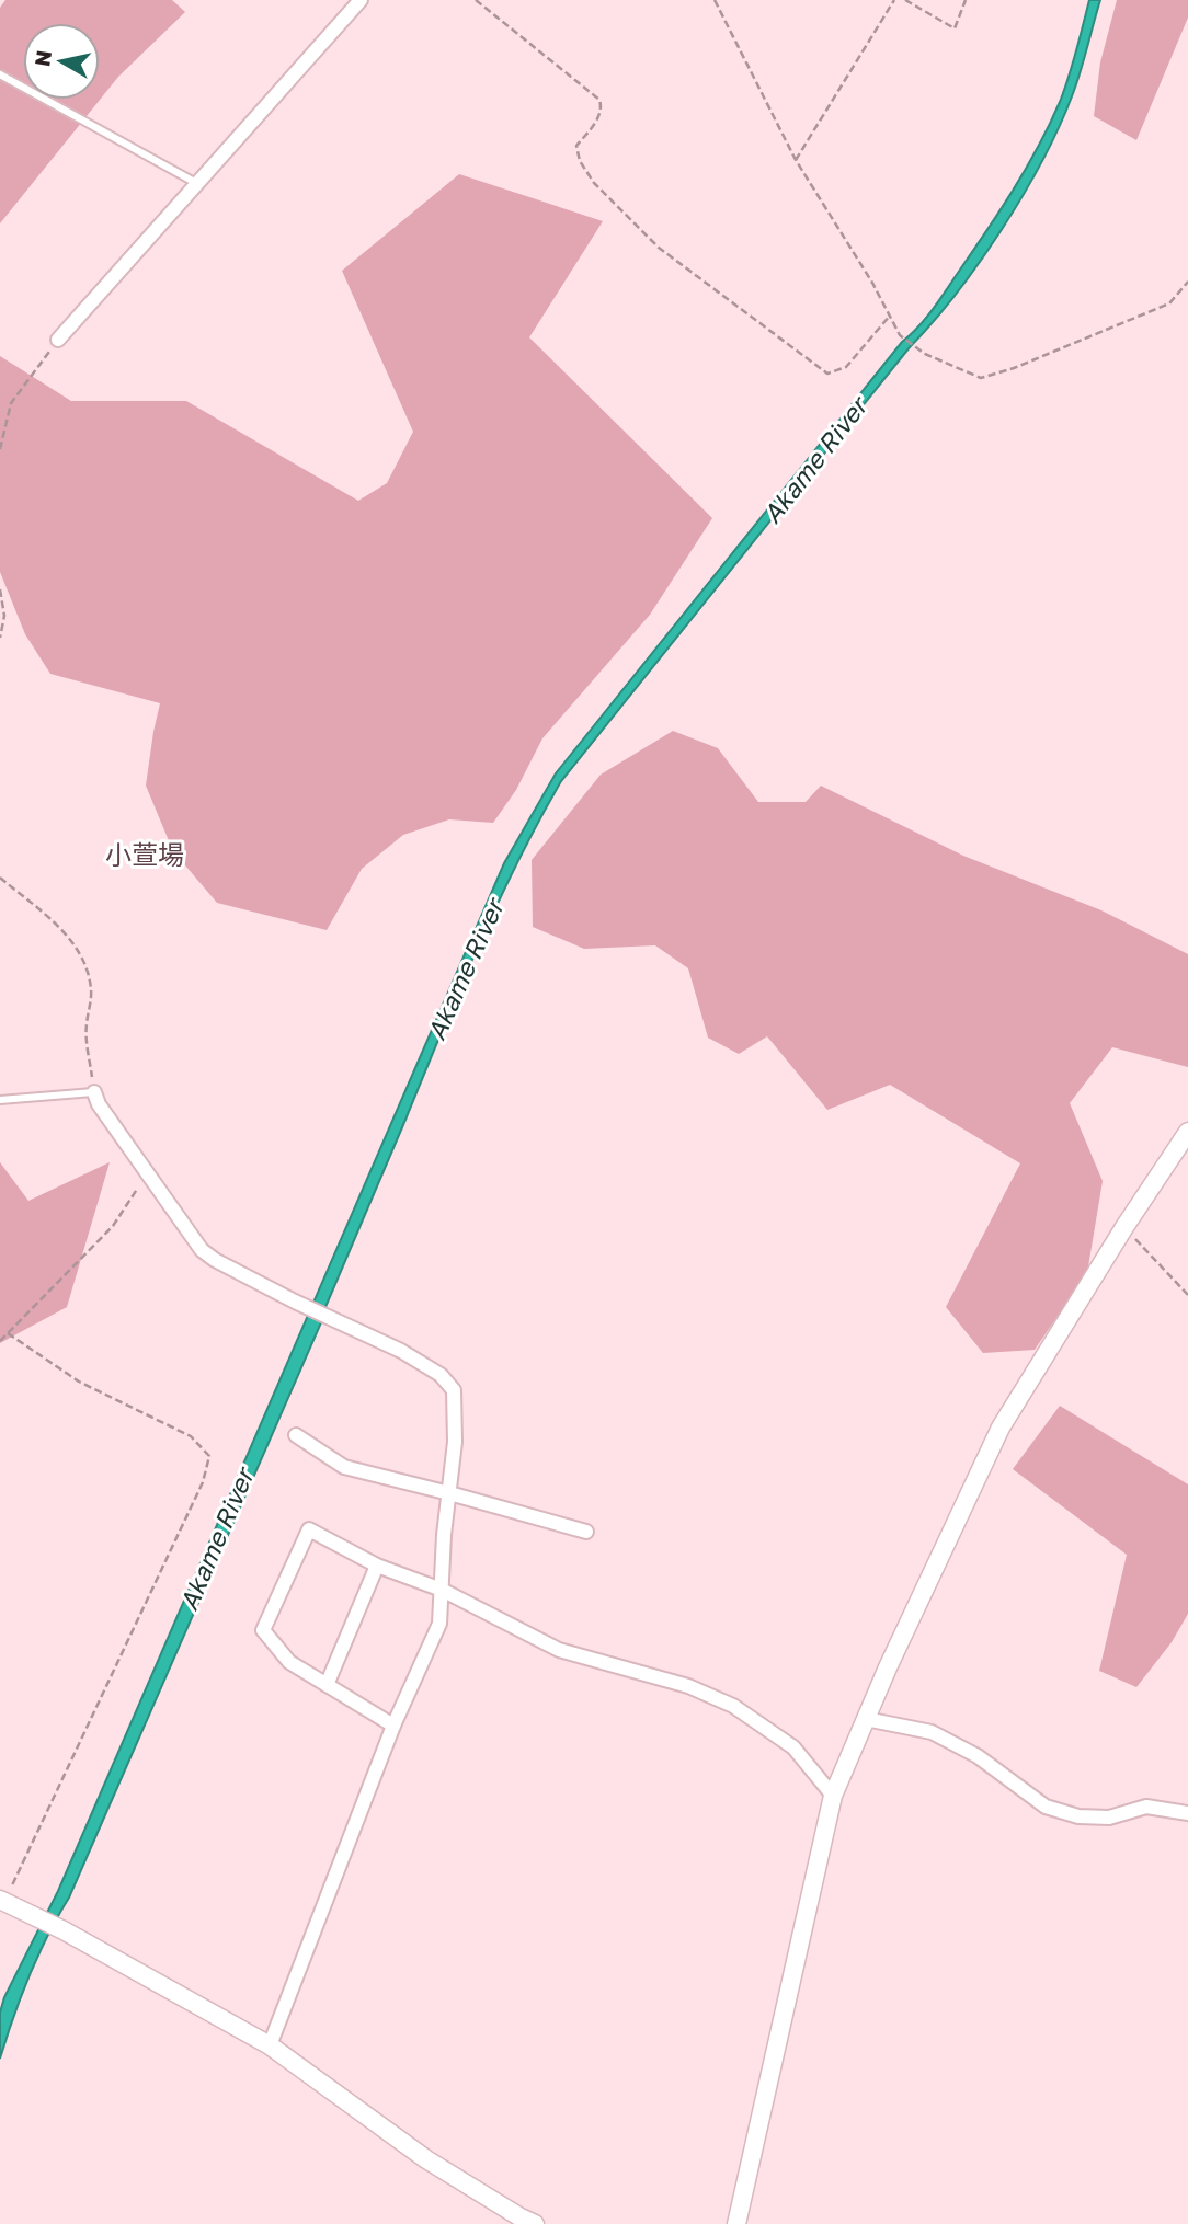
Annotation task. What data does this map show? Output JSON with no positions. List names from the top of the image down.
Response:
{
  "districts": ["小萱場"],
  "water": ["Akame River"],
  "north": "left"
}
